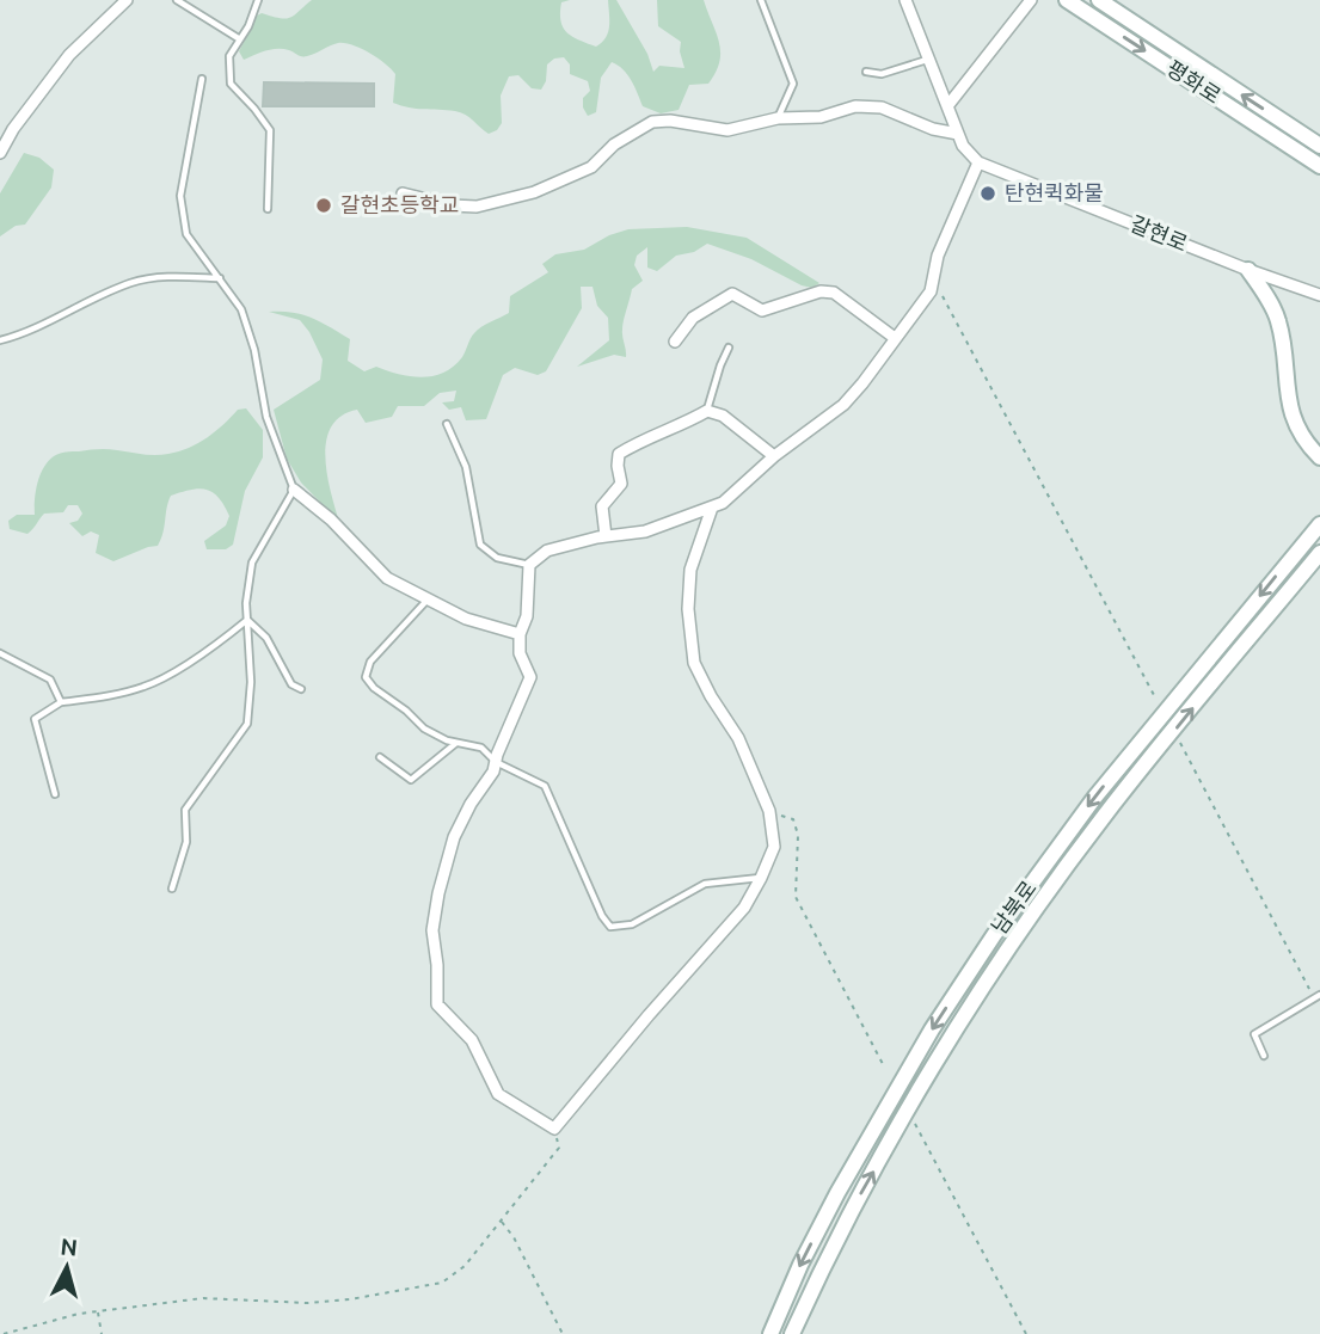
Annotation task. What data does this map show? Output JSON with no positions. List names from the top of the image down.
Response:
{
  "streets": {
    "main road": ["평화로", "남북로"],
    "street": ["갈현로"]
  },
  "places": ["탄현퀵화물", "갈현초등학교"],
  "north": "top"
}
